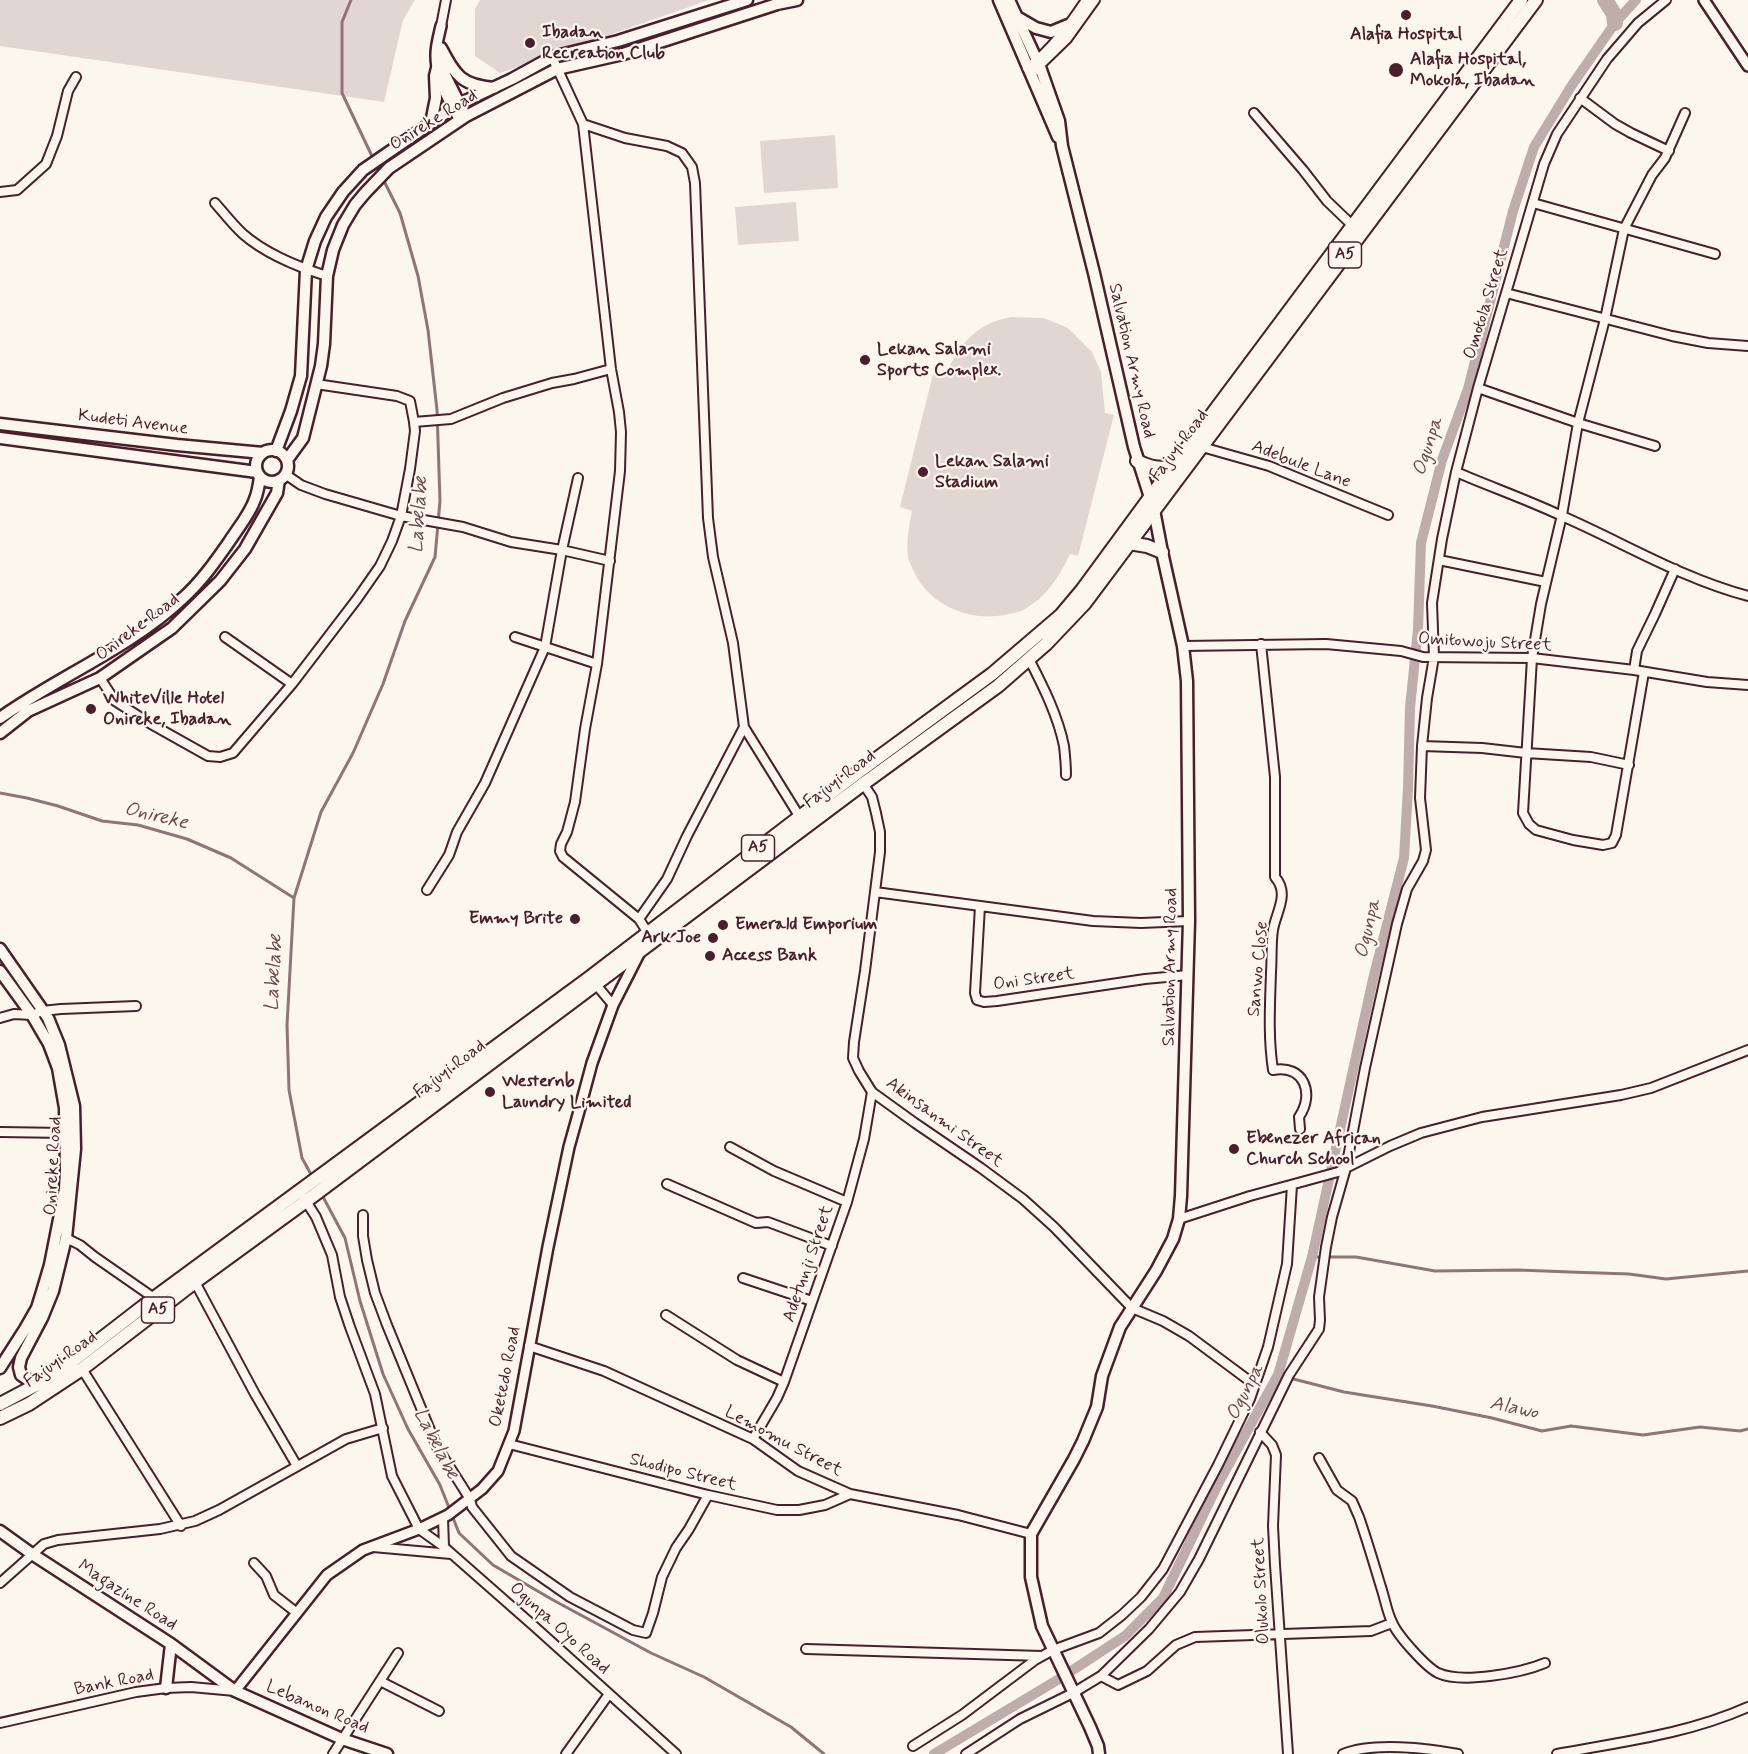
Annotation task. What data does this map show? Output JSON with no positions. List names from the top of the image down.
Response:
{
  "streets": {
    "highway": ["A5", "Fajuyi Road"],
    "main road": [
      "Onireke Road",
      "Salvation Army Road",
      "Kudeti Avenue",
      "Magazine Road",
      "Lebanon Road"
    ],
    "street": [
      "Omotola Street",
      "Adebule Lane",
      "Omitowoju Street",
      "Sanwo Close",
      "Oni Street",
      "Akinsanmi Street",
      "Adetunji Street",
      "Oketedo Road",
      "Lemomu Street",
      "Shodipo Street",
      "Olukolo Street",
      "Ogunpa Oyo Road",
      "Bank Road"
    ]
  },
  "crossings": [
    ["Onireke Road", "Kudeti Avenue"],
    ["Onireke Road", "Fajuyi Road"],
    ["Omotola Street", "Salvation Army Road"],
    ["Omotola Street", "Omitowoju Street"],
    ["Omotola Street", "Olukolo Street"],
    ["Salvation Army Road", "Fajuyi Road"],
    ["Salvation Army Road", "Omitowoju Street"],
    ["Salvation Army Road", "Oni Street"],
    ["Salvation Army Road", "Akinsanmi Street"],
    ["Salvation Army Road", "Lemomu Street"],
    ["Fajuyi Road", "Adebule Lane"],
    ["Fajuyi Road", "Akinsanmi Street"],
    ["Fajuyi Road", "Oketedo Road"],
    ["Omitowoju Street", "Sanwo Close"],
    ["Akinsanmi Street", "Adetunji Street"],
    ["Adetunji Street", "Lemomu Street"],
    ["Oketedo Road", "Lemomu Street"],
    ["Oketedo Road", "Shodipo Street"],
    ["Oketedo Road", "Magazine Road"],
    ["Oketedo Road", "Ogunpa Oyo Road"],
    ["Oketedo Road", "Bank Road"],
    ["Oketedo Road", "Lebanon Road"],
    ["Lemomu Street", "Shodipo Street"],
    ["Magazine Road", "Bank Road"],
    ["Magazine Road", "Lebanon Road"],
    ["Bank Road", "Lebanon Road"]
  ],
  "water": [
    "Ogunpa",
    "Labelabe",
    "Onireke",
    "Alawo"
  ],
  "places": [
    "Alafia Hospital",
    "Ibadan Recreation Club",
    "Alafia Hospital, Mokola, Ibadan",
    "Lekan Salami Sports Complex.",
    "Lekan Salami Stadium",
    "WhiteVille Hotel Onireke, Ibadan",
    "Emmy Brite",
    "Emerald Emporium",
    "Ark Joe",
    "Access Bank",
    "Westernb Laundry Limited",
    "Ebenezer African Church School"
  ]
}
